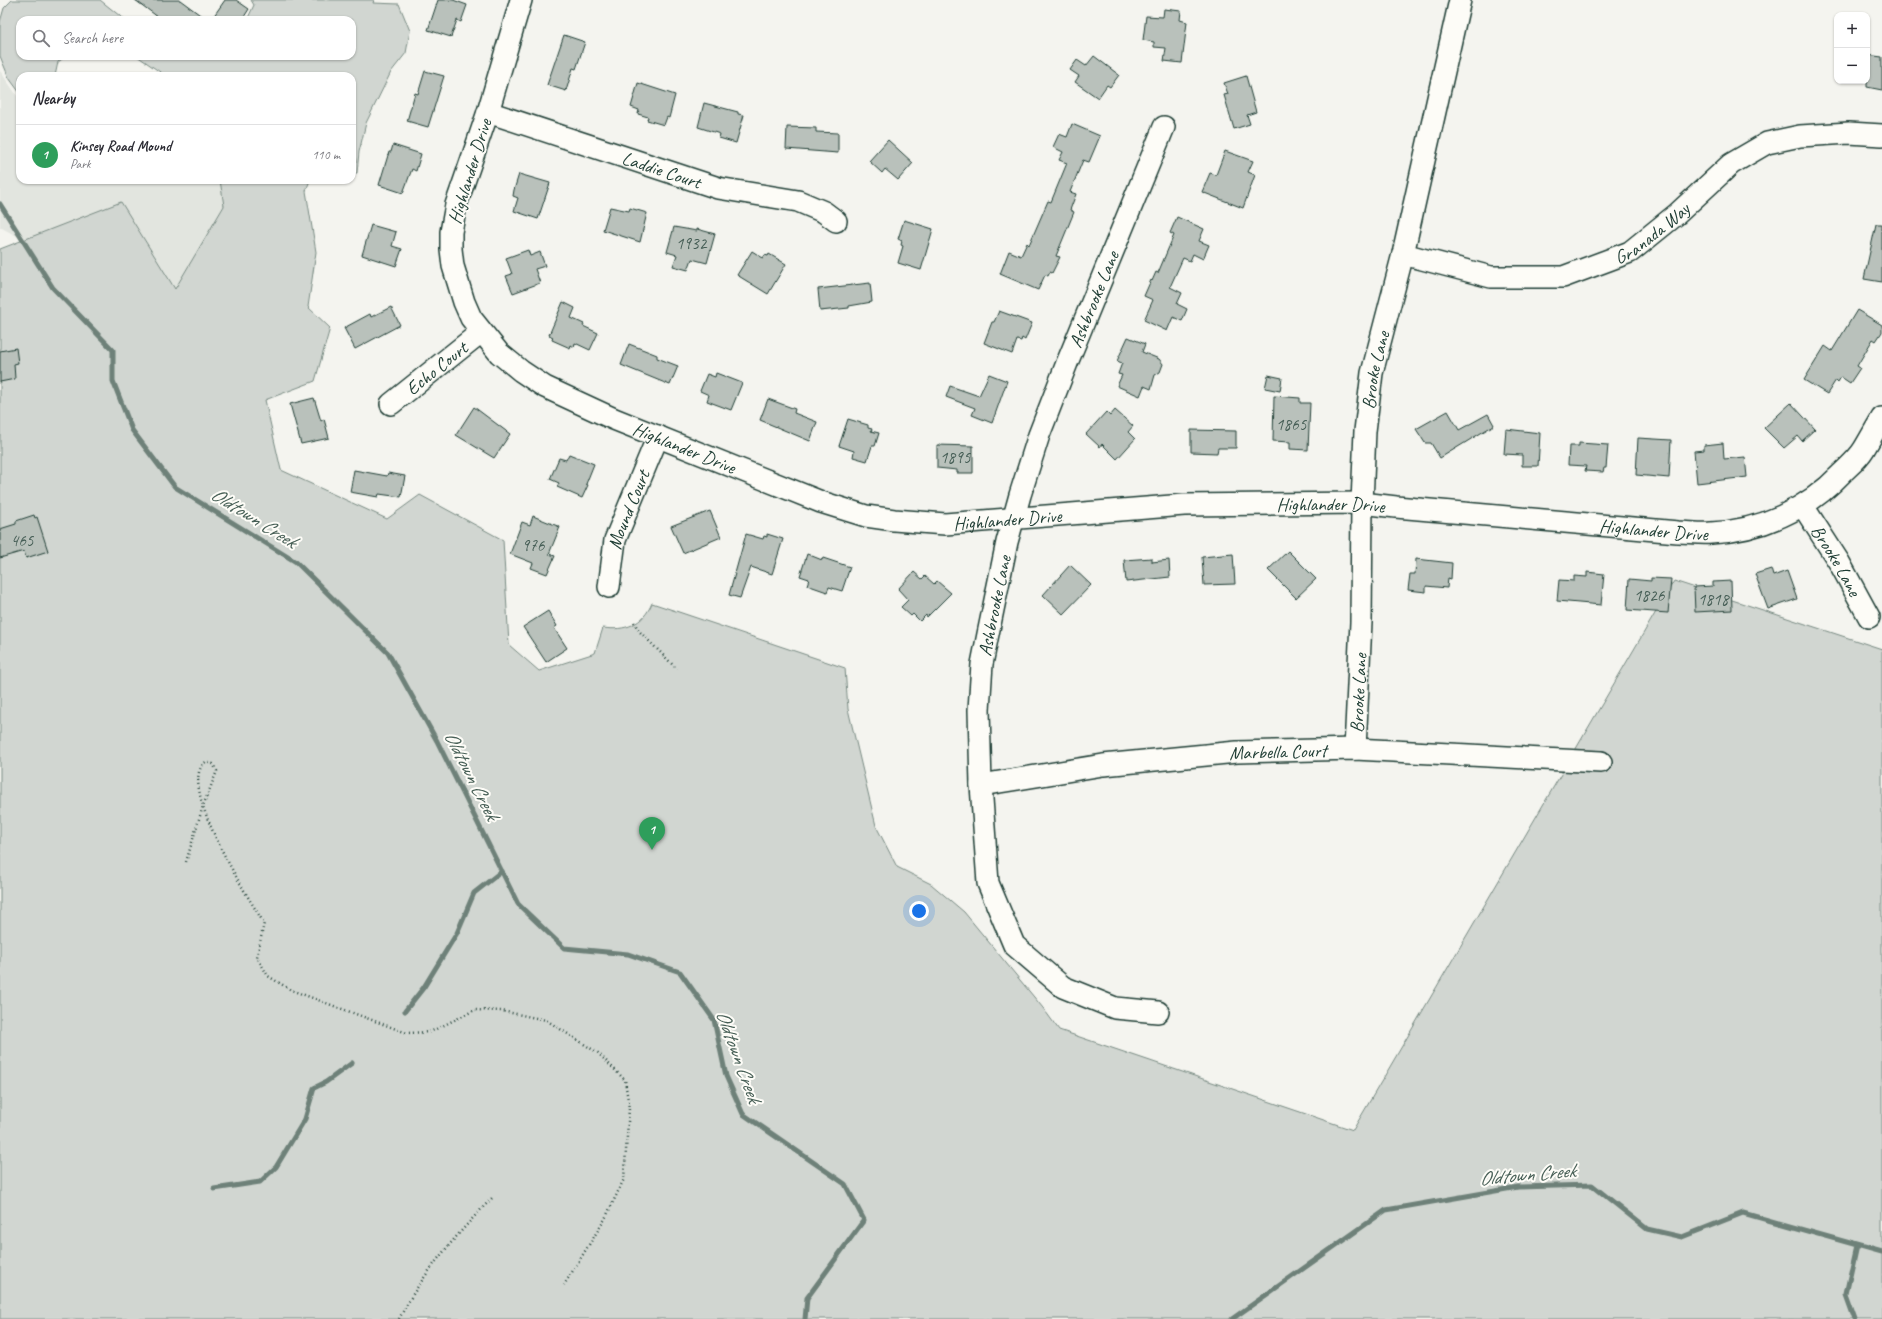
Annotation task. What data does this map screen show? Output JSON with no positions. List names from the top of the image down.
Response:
{
  "streets": {
    "street": [
      "Laddie Court",
      "Highlander Drive",
      "Granada Way",
      "Ashbrooke Lane",
      "Echo Court",
      "Brooke Lane",
      "Mound Court",
      "Marbella Court"
    ]
  },
  "crossings": [
    ["Laddie Court", "Highlander Drive"],
    ["Highlander Drive", "Ashbrooke Lane"],
    ["Highlander Drive", "Echo Court"],
    ["Highlander Drive", "Brooke Lane"],
    ["Highlander Drive", "Mound Court"],
    ["Granada Way", "Brooke Lane"],
    ["Ashbrooke Lane", "Marbella Court"],
    ["Brooke Lane", "Marbella Court"]
  ],
  "water": ["Oldtown Creek"],
  "house_numbers": [
    "1932",
    "1865",
    "1895",
    "465",
    "976",
    "1826",
    "1818"
  ],
  "page": {
    "map_buttons": ["+", "−"],
    "search": "Search here",
    "heading": "Nearby",
    "list": [
      {
        "mark": "1",
        "name": "Kinsey Road Mound",
        "note": "Park",
        "value": "110 m"
      }
    ],
    "pins": "1"
  }
}
